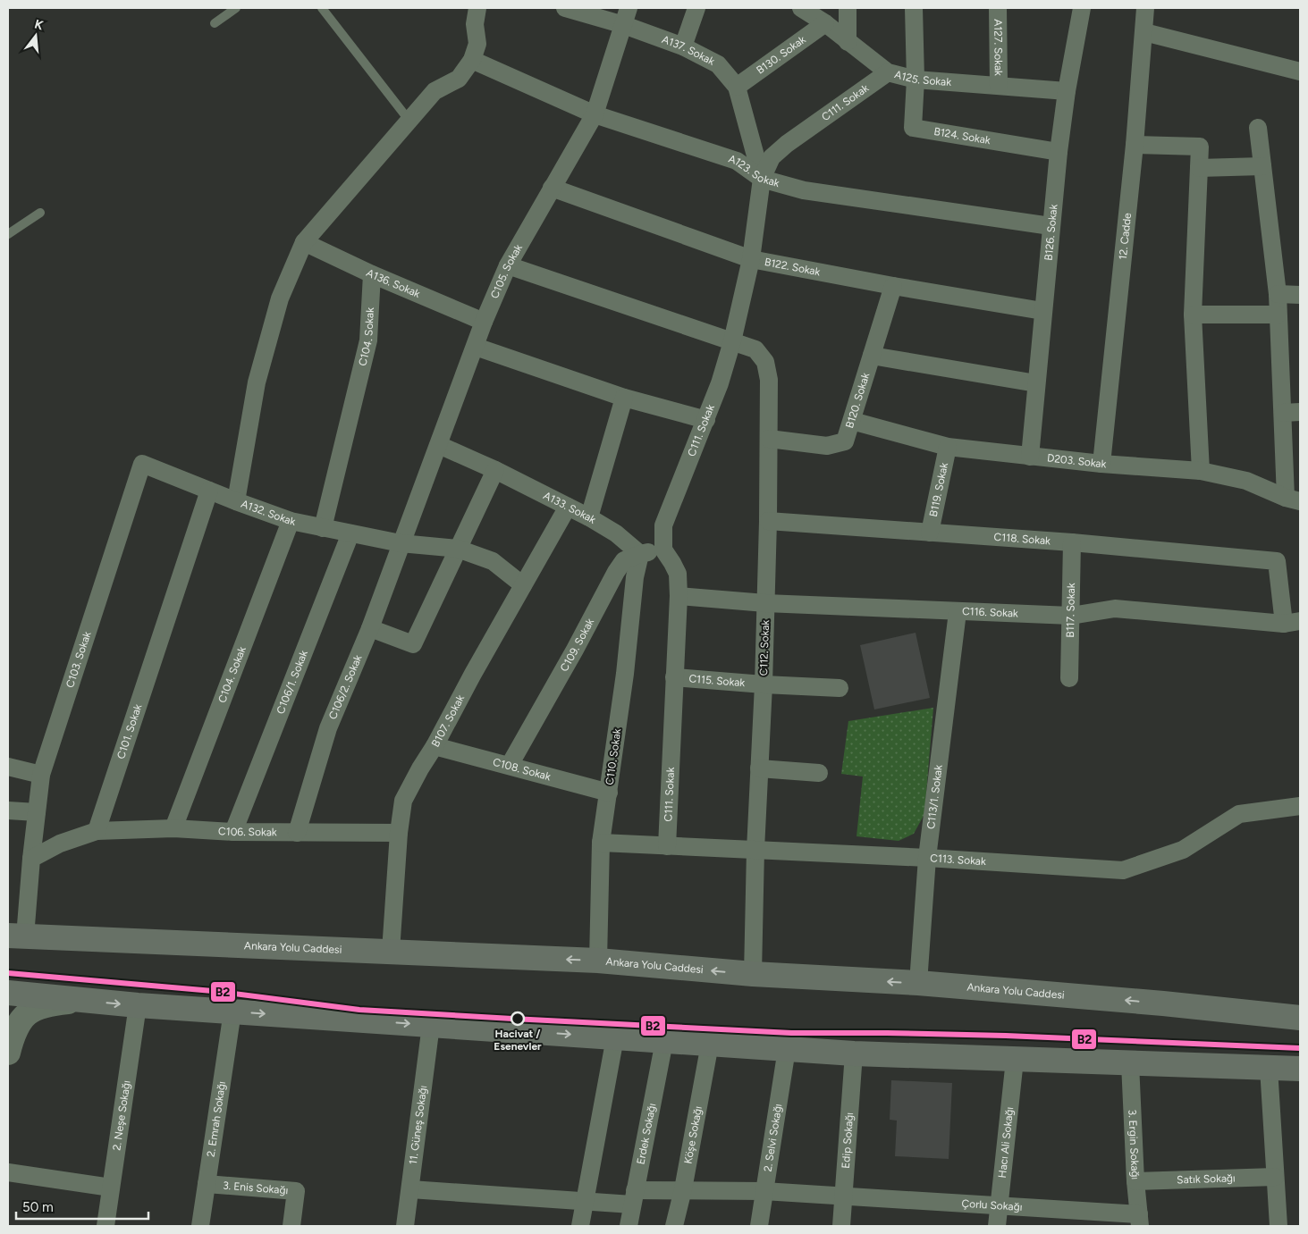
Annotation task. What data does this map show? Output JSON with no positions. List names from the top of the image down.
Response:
{
  "streets": {
    "highway": ["Ankara Yolu Caddesi"],
    "street": [
      "A127. Sokak",
      "A137. Sokak",
      "B130. Sokak",
      "A125. Sokak",
      "C111. Sokak",
      "B124. Sokak",
      "A123. Sokak",
      "B126. Sokak",
      "12. Cadde",
      "B122. Sokak",
      "C105. Sokak",
      "A136. Sokak",
      "C104. Sokak",
      "B120. Sokak",
      "D203. Sokak",
      "B119. Sokak",
      "A133. Sokak",
      "A132. Sokak",
      "C118. Sokak",
      "B117. Sokak",
      "C116. Sokak",
      "C109. Sokak",
      "C112. Sokak",
      "C103. Sokak",
      "C115. Sokak",
      "C106/1. Sokak",
      "C106/2. Sokak",
      "B107. Sokak",
      "C101. Sokak",
      "C110. Sokak",
      "C108. Sokak",
      "C113/1. Sokak",
      "C106. Sokak",
      "C113. Sokak",
      "2. Neşe Sokağı",
      "2. Emrah Sokağı",
      "11. Güneş Sokağı",
      "Erdek Sokağı",
      "Köşe Sokağı",
      "2. Selvi Sokağı",
      "Edip Sokağı",
      "Hacı Ali Sokağı",
      "3. Ergin Sokağı",
      "Satık Sokağı",
      "3. Enis Sokağı",
      "Çorlu Sokağı"
    ]
  },
  "crossings": [
    ["A127. Sokak", "A125. Sokak"],
    ["A137. Sokak", "B130. Sokak"],
    ["A137. Sokak", "C111. Sokak"],
    ["A137. Sokak", "A123. Sokak"],
    ["A137. Sokak", "C105. Sokak"],
    ["B130. Sokak", "A125. Sokak"],
    ["A125. Sokak", "C111. Sokak"],
    ["A125. Sokak", "B124. Sokak"],
    ["A125. Sokak", "B126. Sokak"],
    ["C111. Sokak", "A123. Sokak"],
    ["C111. Sokak", "B122. Sokak"],
    ["C111. Sokak", "C116. Sokak"],
    ["C111. Sokak", "C109. Sokak"],
    ["C111. Sokak", "C112. Sokak"],
    ["C111. Sokak", "C115. Sokak"],
    ["C111. Sokak", "C113. Sokak"],
    ["B124. Sokak", "B126. Sokak"],
    ["A123. Sokak", "B126. Sokak"],
    ["A123. Sokak", "C105. Sokak"],
    ["B126. Sokak", "B122. Sokak"],
    ["B126. Sokak", "D203. Sokak"],
    ["12. Cadde", "D203. Sokak"],
    ["B122. Sokak", "C105. Sokak"],
    ["B122. Sokak", "B120. Sokak"],
    ["C105. Sokak", "A136. Sokak"],
    ["C105. Sokak", "A133. Sokak"],
    ["C105. Sokak", "A132. Sokak"],
    ["C105. Sokak", "C112. Sokak"],
    ["C105. Sokak", "C106/2. Sokak"],
    ["A136. Sokak", "C104. Sokak"],
    ["C104. Sokak", "A132. Sokak"],
    ["C104. Sokak", "C106. Sokak"],
    ["B120. Sokak", "D203. Sokak"],
    ["B120. Sokak", "C112. Sokak"],
    ["D203. Sokak", "B119. Sokak"],
    ["B119. Sokak", "C118. Sokak"],
    ["A133. Sokak", "C109. Sokak"],
    ["A133. Sokak", "B107. Sokak"],
    ["A133. Sokak", "C110. Sokak"],
    ["A132. Sokak", "C103. Sokak"],
    ["A132. Sokak", "C106/1. Sokak"],
    ["A132. Sokak", "C106/2. Sokak"],
    ["A132. Sokak", "C101. Sokak"],
    ["C118. Sokak", "B117. Sokak"],
    ["C118. Sokak", "C116. Sokak"],
    ["C118. Sokak", "C112. Sokak"],
    ["B117. Sokak", "C116. Sokak"],
    ["C116. Sokak", "C112. Sokak"],
    ["C116. Sokak", "C113/1. Sokak"],
    ["C109. Sokak", "C110. Sokak"],
    ["C109. Sokak", "C108. Sokak"],
    ["C112. Sokak", "C115. Sokak"],
    ["C112. Sokak", "C113. Sokak"],
    ["C112. Sokak", "Ankara Yolu Caddesi"],
    ["C106/1. Sokak", "C106. Sokak"],
    ["C106/2. Sokak", "C106. Sokak"],
    ["B107. Sokak", "C108. Sokak"],
    ["B107. Sokak", "C106. Sokak"],
    ["B107. Sokak", "Ankara Yolu Caddesi"],
    ["C101. Sokak", "C106. Sokak"],
    ["C110. Sokak", "C108. Sokak"],
    ["C110. Sokak", "C113. Sokak"],
    ["C110. Sokak", "Ankara Yolu Caddesi"],
    ["C113/1. Sokak", "C113. Sokak"],
    ["C113/1. Sokak", "Ankara Yolu Caddesi"],
    ["2. Emrah Sokağı", "3. Enis Sokağı"],
    ["11. Güneş Sokağı", "Çorlu Sokağı"],
    ["Erdek Sokağı", "Çorlu Sokağı"],
    ["Köşe Sokağı", "Çorlu Sokağı"],
    ["2. Selvi Sokağı", "Çorlu Sokağı"],
    ["Edip Sokağı", "Çorlu Sokağı"],
    ["Hacı Ali Sokağı", "Çorlu Sokağı"],
    ["3. Ergin Sokağı", "Satık Sokağı"],
    ["3. Ergin Sokağı", "Çorlu Sokağı"]
  ],
  "places": ["Hacivat / Esenevler"],
  "lines": ["transit line B2"],
  "scale_bar": "50 m",
  "north": "top"
}
